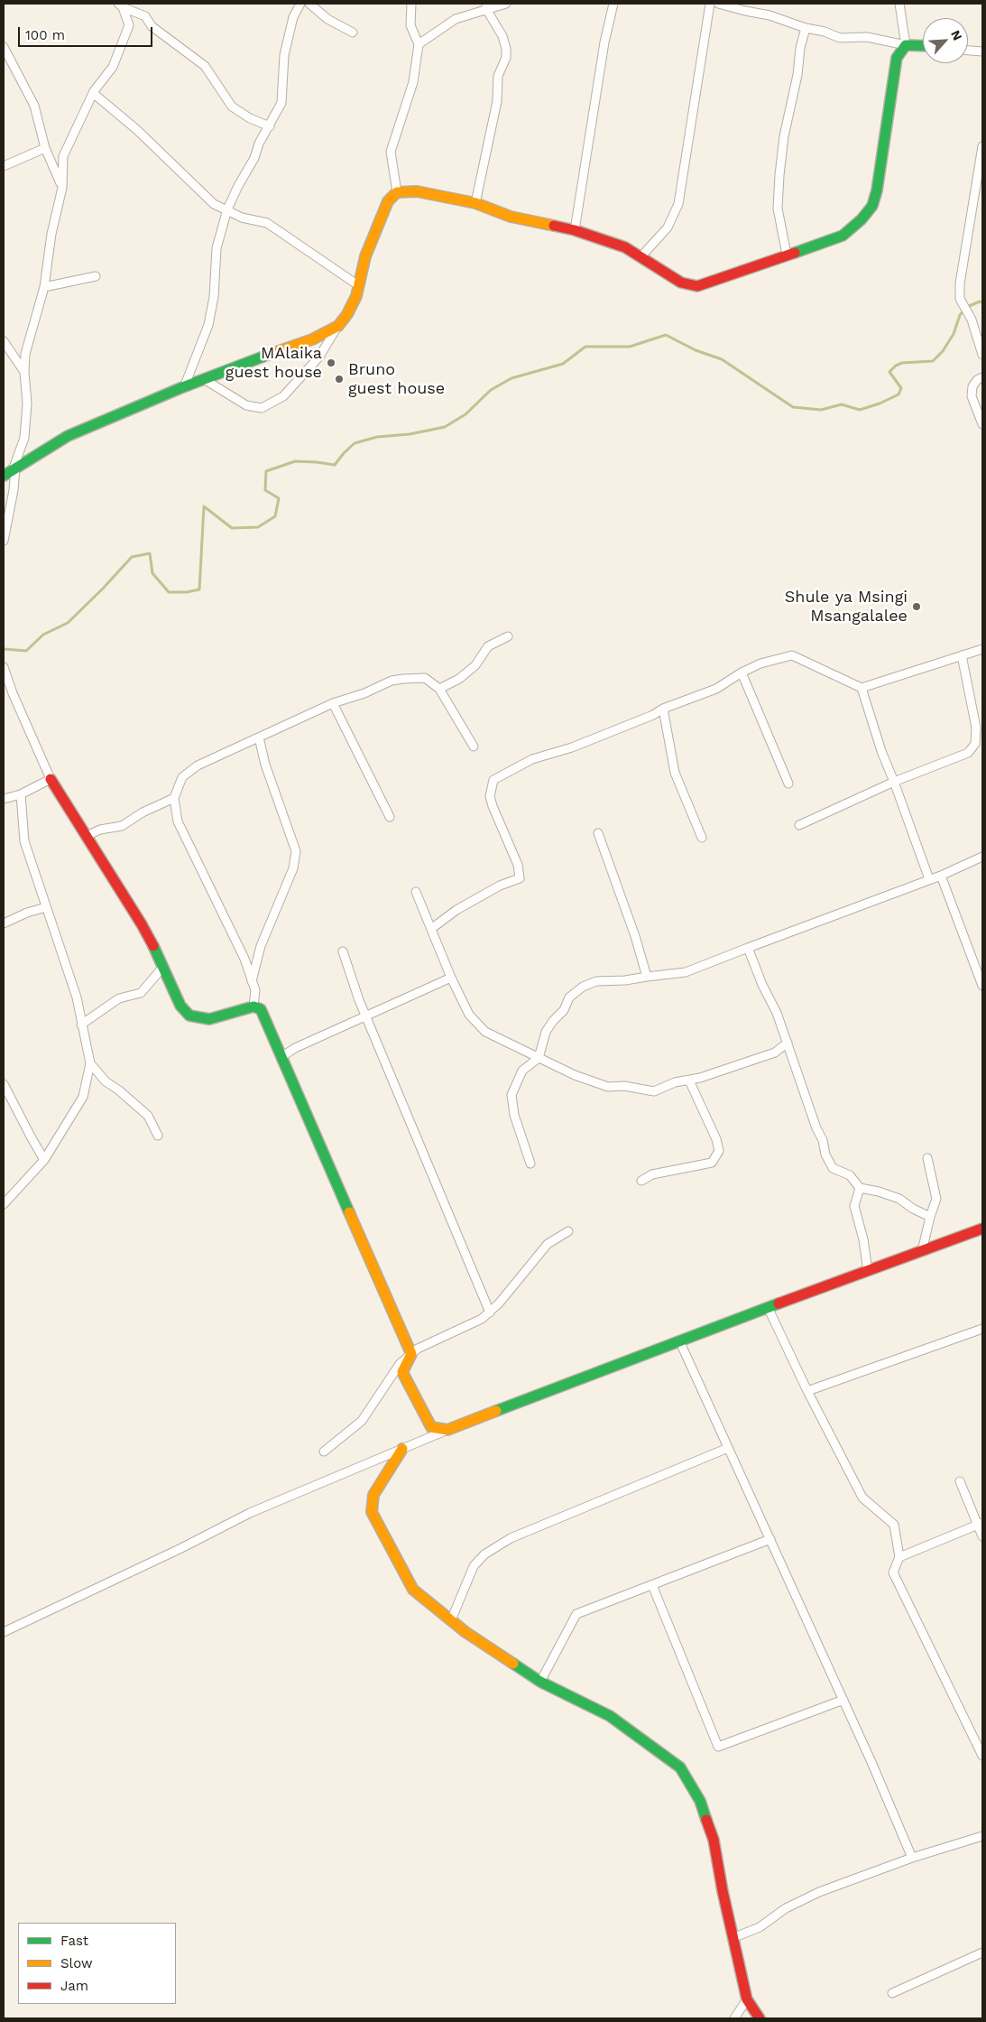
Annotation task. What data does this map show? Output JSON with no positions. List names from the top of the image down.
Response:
{
  "places": ["MAlaika guest house", "Bruno guest house", "Shule ya Msingi Msangalalee"],
  "legend": ["Fast", "Slow", "Jam"],
  "scale_bar": "100 m",
  "north": "top right"
}
